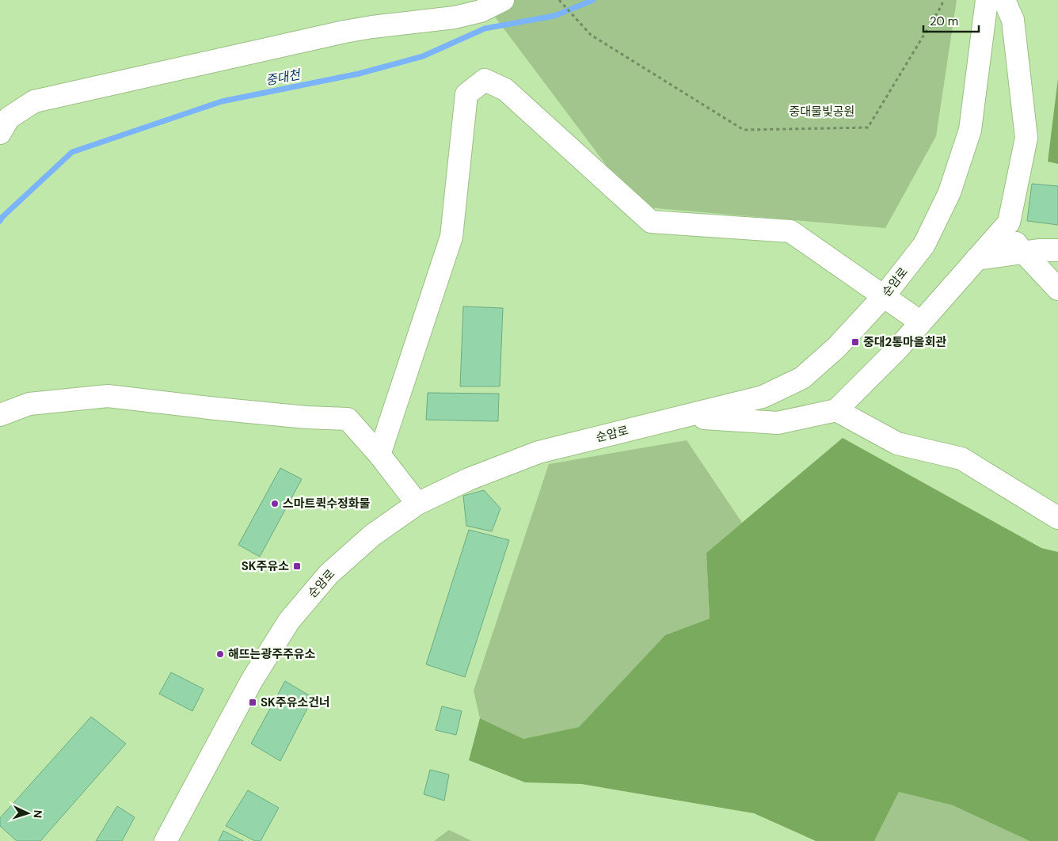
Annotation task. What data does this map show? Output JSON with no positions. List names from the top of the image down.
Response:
{
  "streets": {
    "street": ["순암로"]
  },
  "water": ["중대천"],
  "parks": ["중대물빛공원"],
  "places": {
    "transit": ["중대2통마을회관", "SK주유소", "SK주유소건너"],
    "other": ["스마트퀵수정화물", "해뜨는광주주유소"]
  },
  "scale_bar": "20 m",
  "north": "right"
}
